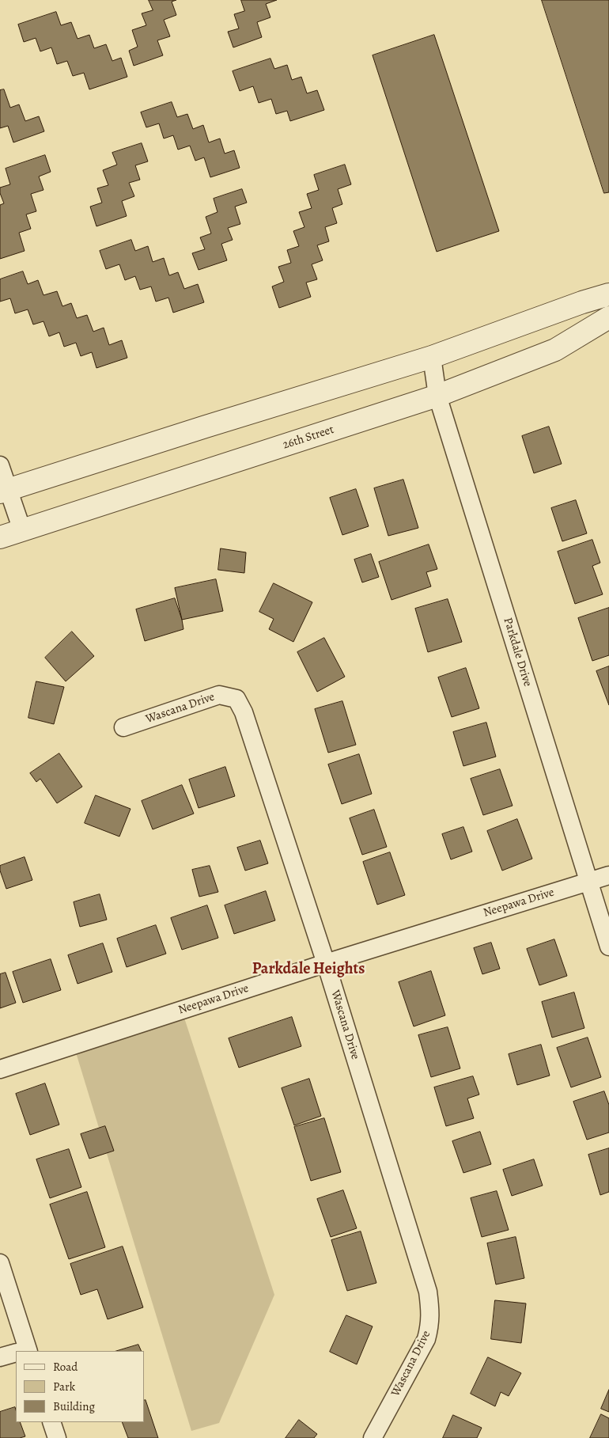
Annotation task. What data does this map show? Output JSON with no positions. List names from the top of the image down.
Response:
{
  "streets": {
    "street": [
      "26th Street",
      "Parkdale Drive",
      "Wascana Drive",
      "Neepawa Drive"
    ]
  },
  "crossings": [
    ["26th Street", "Parkdale Drive"],
    ["Parkdale Drive", "Neepawa Drive"],
    ["Wascana Drive", "Neepawa Drive"]
  ],
  "districts": ["Parkdale Heights"],
  "legend": ["Road", "Park", "Building"]
}
